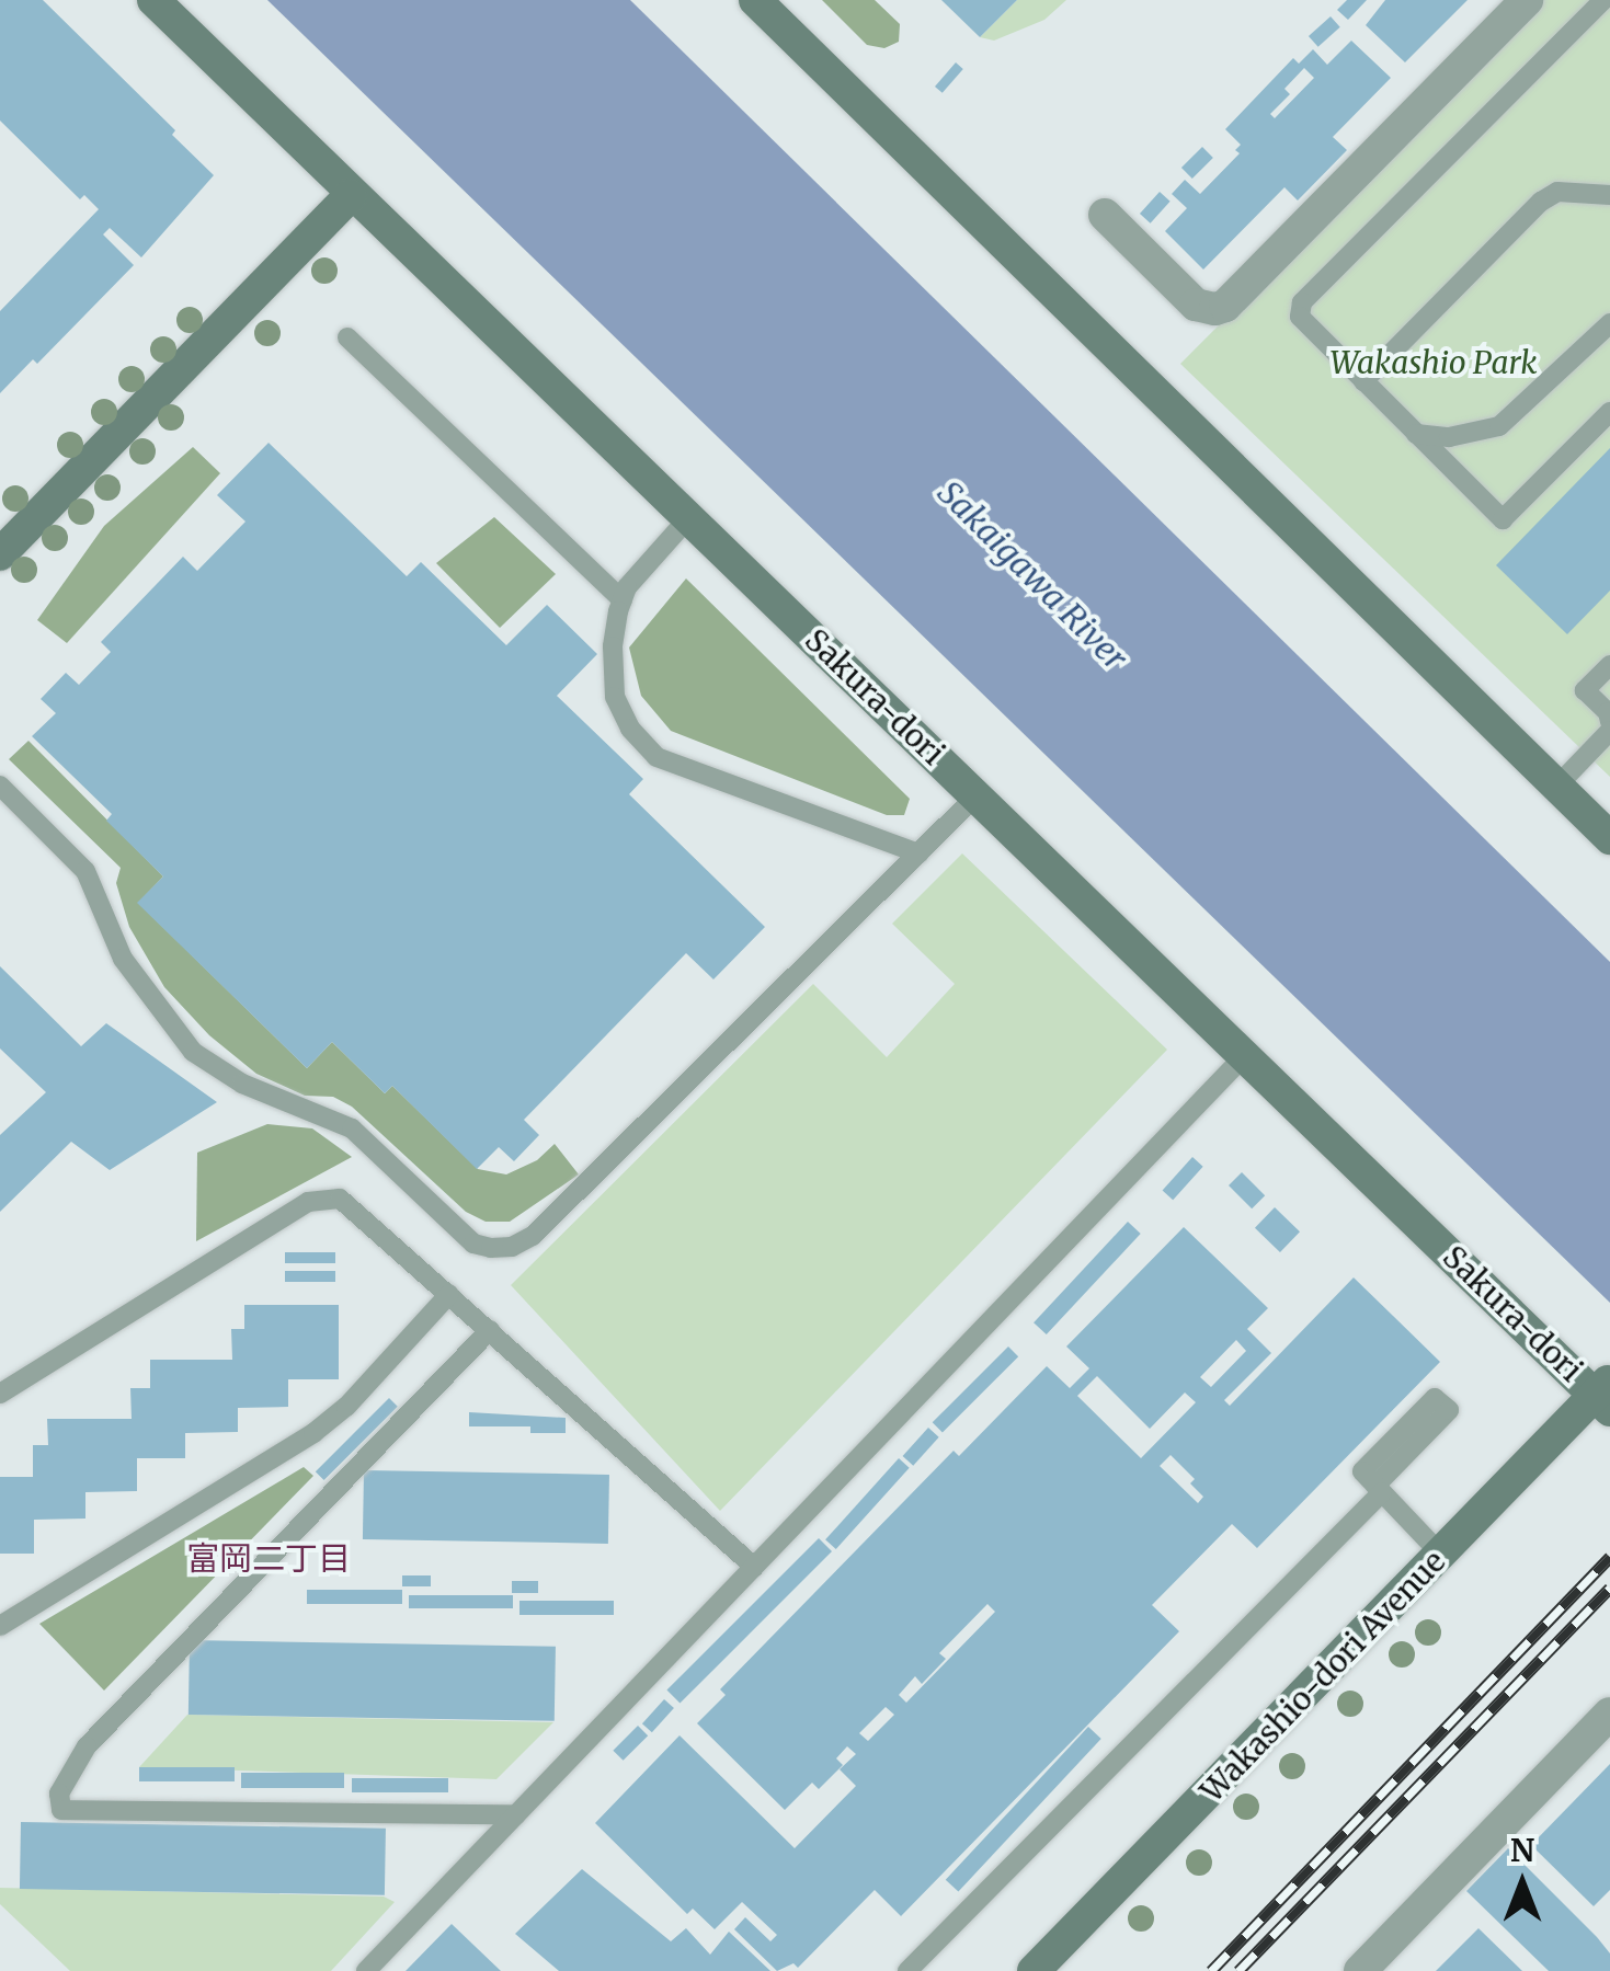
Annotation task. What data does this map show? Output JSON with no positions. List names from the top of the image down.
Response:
{
  "streets": {
    "street": ["Sakura-dori", "Wakashio-dori Avenue"]
  },
  "crossings": [
    ["Sakura-dori", "Wakashio-dori Avenue"]
  ],
  "districts": ["富岡二丁目"],
  "water": ["Sakaigawa River"],
  "parks": ["Wakashio Park"],
  "north": "top"
}
